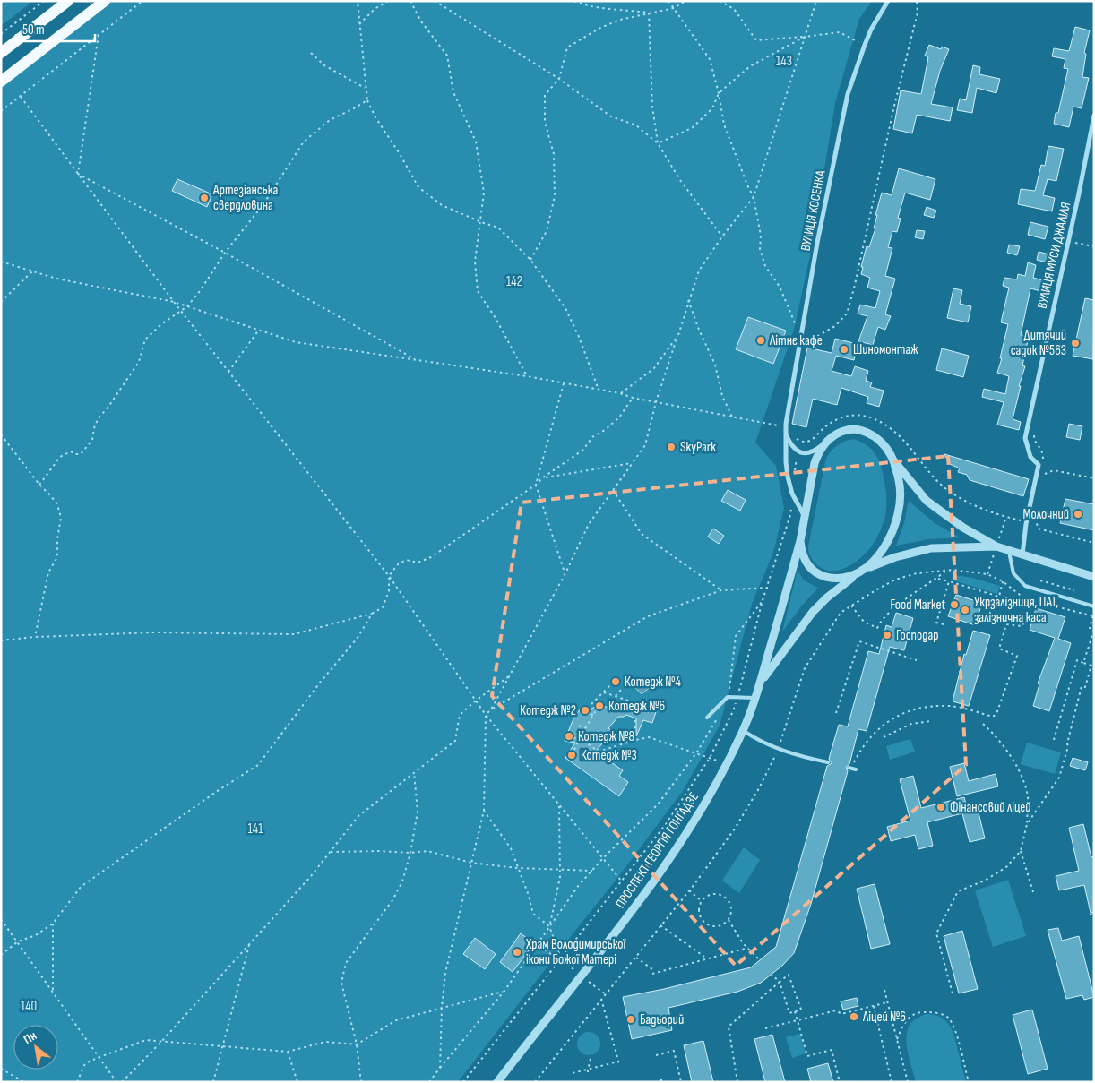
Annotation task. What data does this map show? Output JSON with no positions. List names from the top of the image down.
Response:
{
  "streets": {
    "street": ["ВУЛИЦЯ КОСЕНКА", "ВУЛИЦЯ МУСИ ДЖАЛІЛЯ", "ПРОСПЕКТ ГЕОРГІЯ ГОНГАДЗЕ"]
  },
  "crossings": [
    ["ВУЛИЦЯ КОСЕНКА", "ПРОСПЕКТ ГЕОРГІЯ ГОНГАДЗЕ"]
  ],
  "parks": [
    "143",
    "142",
    "141",
    "140"
  ],
  "places": [
    "Артезіанська свердловина",
    "Літнє кафе",
    "Дитячий садок №563",
    "Шиномонтаж",
    "SkyPark",
    "Молочний",
    "Food Market",
    "Укрзалізниця, ПАТ, залізнична каса",
    "Господар",
    "Котедж №4",
    "Котедж №6",
    "Котедж №2",
    "Котедж №8",
    "Котедж №3",
    "Фінансовий ліцей",
    "Храм Володимирської ікони Божої Матері",
    "Ліцей №6",
    "Бадьорий"
  ],
  "scale_bar": "50 m",
  "north": "top left"
}
